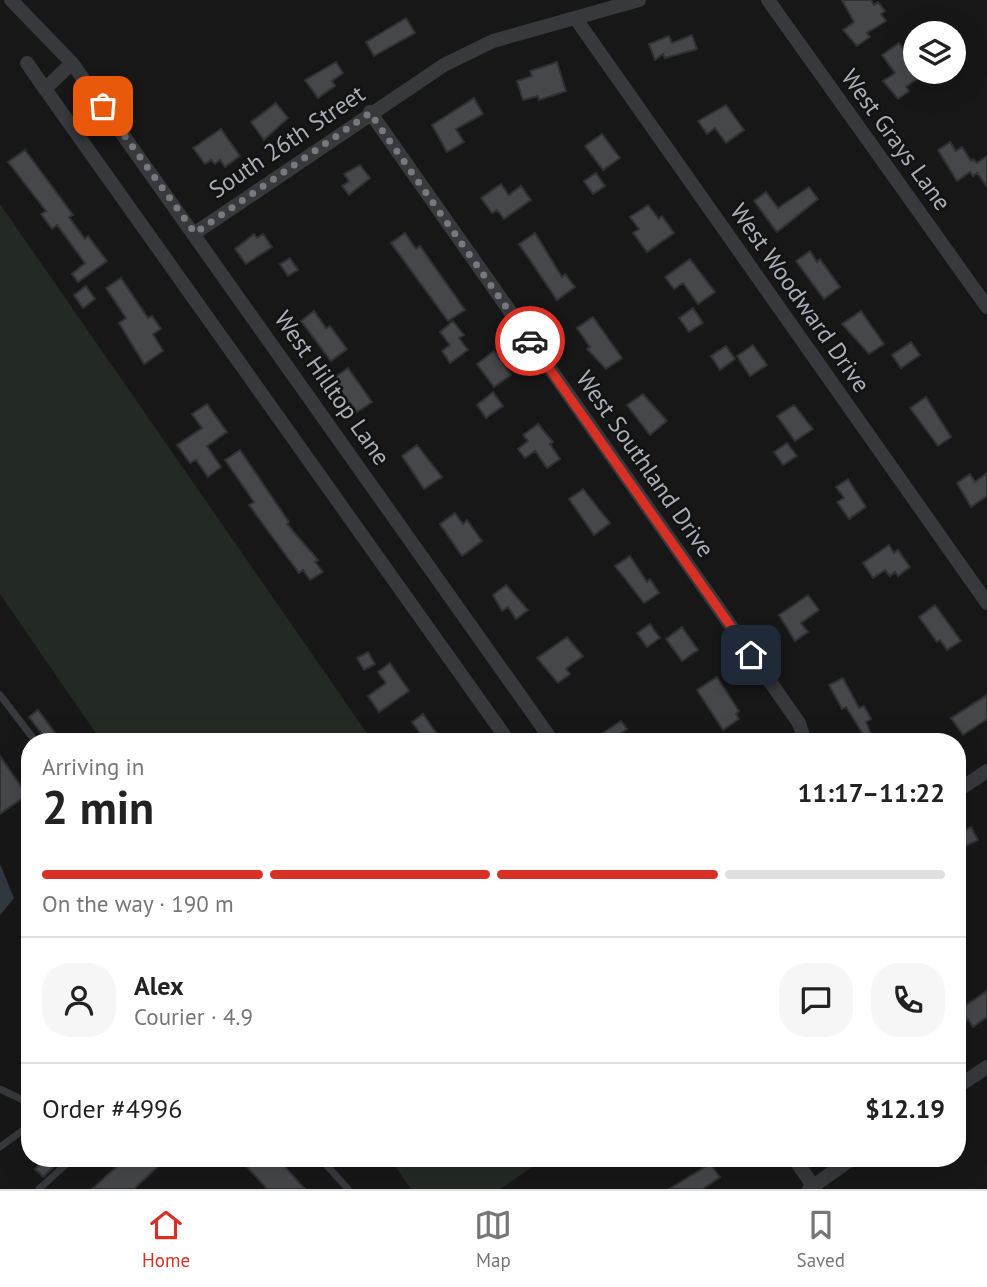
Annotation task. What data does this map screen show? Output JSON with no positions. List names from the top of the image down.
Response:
{
  "streets": {
    "street": [
      "West Grays Lane",
      "South 26th Street",
      "West Woodward Drive",
      "West Hilltop Lane",
      "West Southland Drive"
    ]
  },
  "crossings": [
    ["South 26th Street", "West Woodward Drive"],
    ["South 26th Street", "West Hilltop Lane"],
    ["South 26th Street", "West Southland Drive"]
  ],
  "page": {
    "heading": ["2 min", "Arriving in", "11:17–11:22"],
    "panel": [
      "Alex",
      "Courier · 4.9",
      "Order #4996",
      "$12.19"
    ],
    "bar": "On the way · 190 m",
    "tabs": ["Home", "Map", "Saved"]
  }
}
